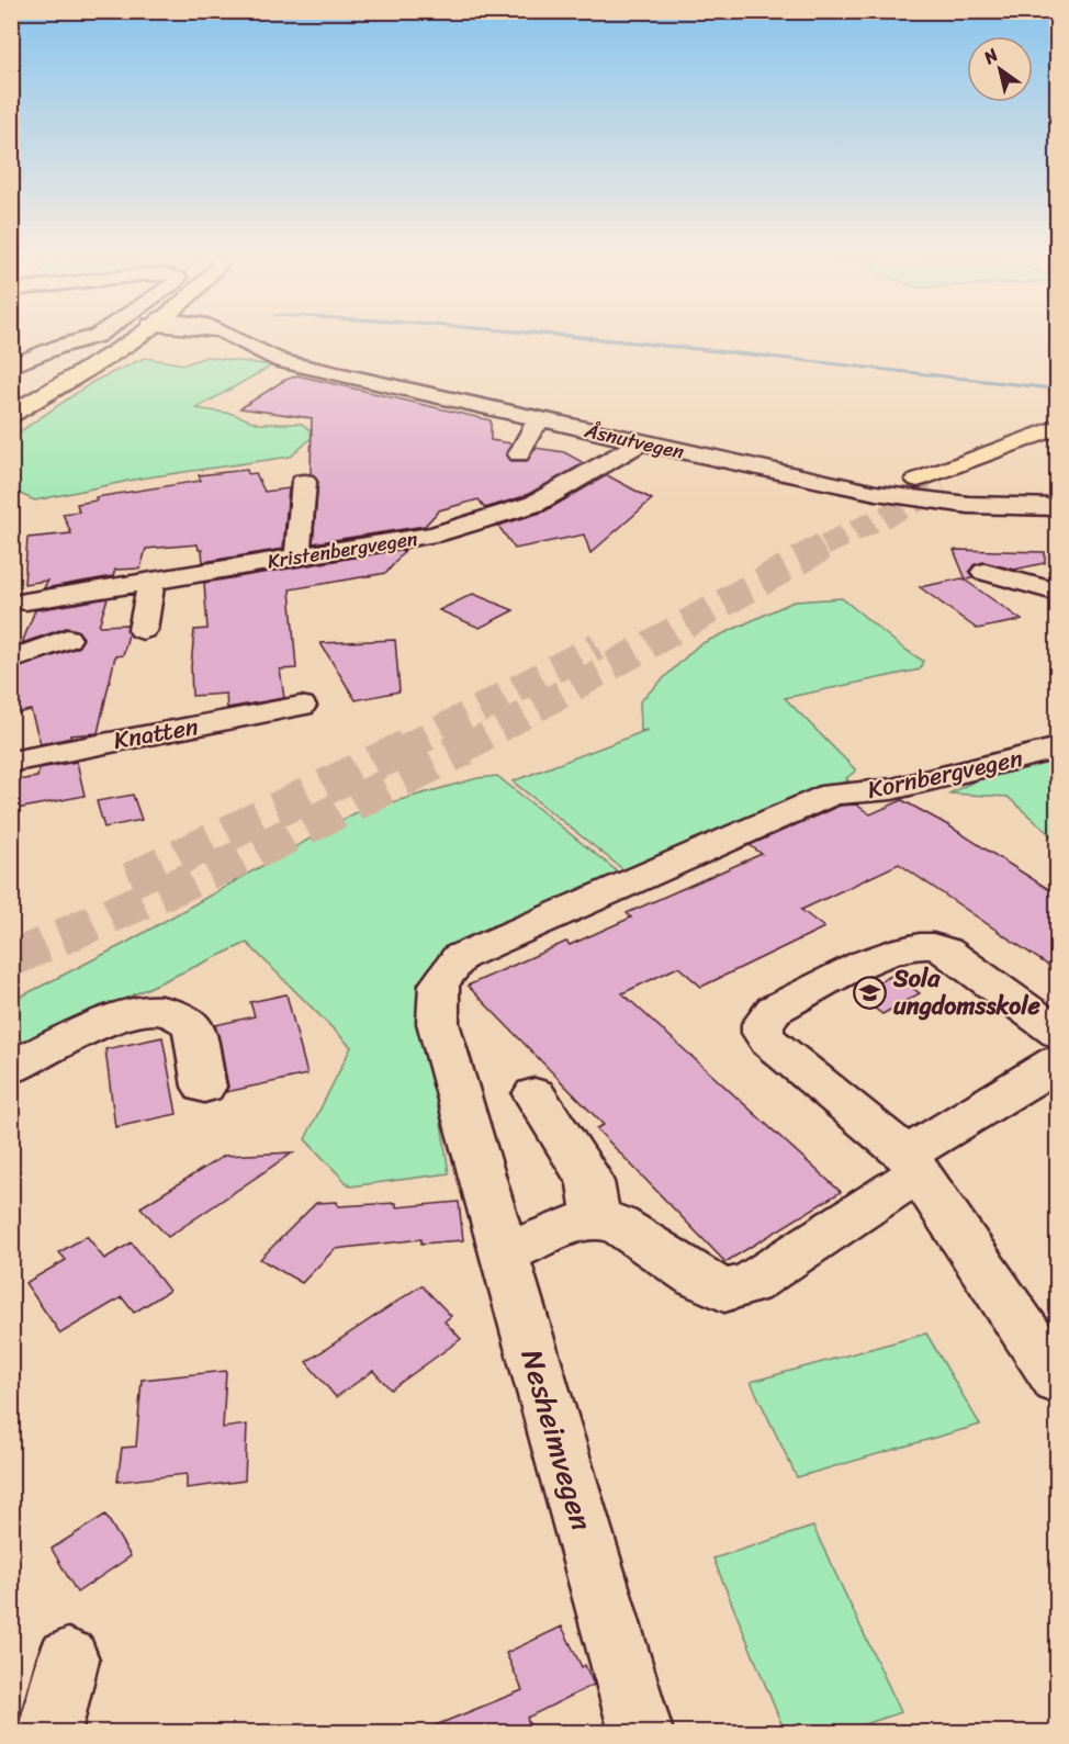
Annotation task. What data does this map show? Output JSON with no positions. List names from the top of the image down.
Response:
{
  "streets": {
    "street": [
      "Åsnutvegen",
      "Kristenbergvegen",
      "Knatten",
      "Kornbergvegen",
      "Nesheimvegen"
    ]
  },
  "crossings": [
    ["Åsnutvegen", "Kristenbergvegen"],
    ["Kornbergvegen", "Nesheimvegen"]
  ],
  "places": {
    "school or university": ["Sola ungdomsskole"]
  },
  "north": "top left"
}
